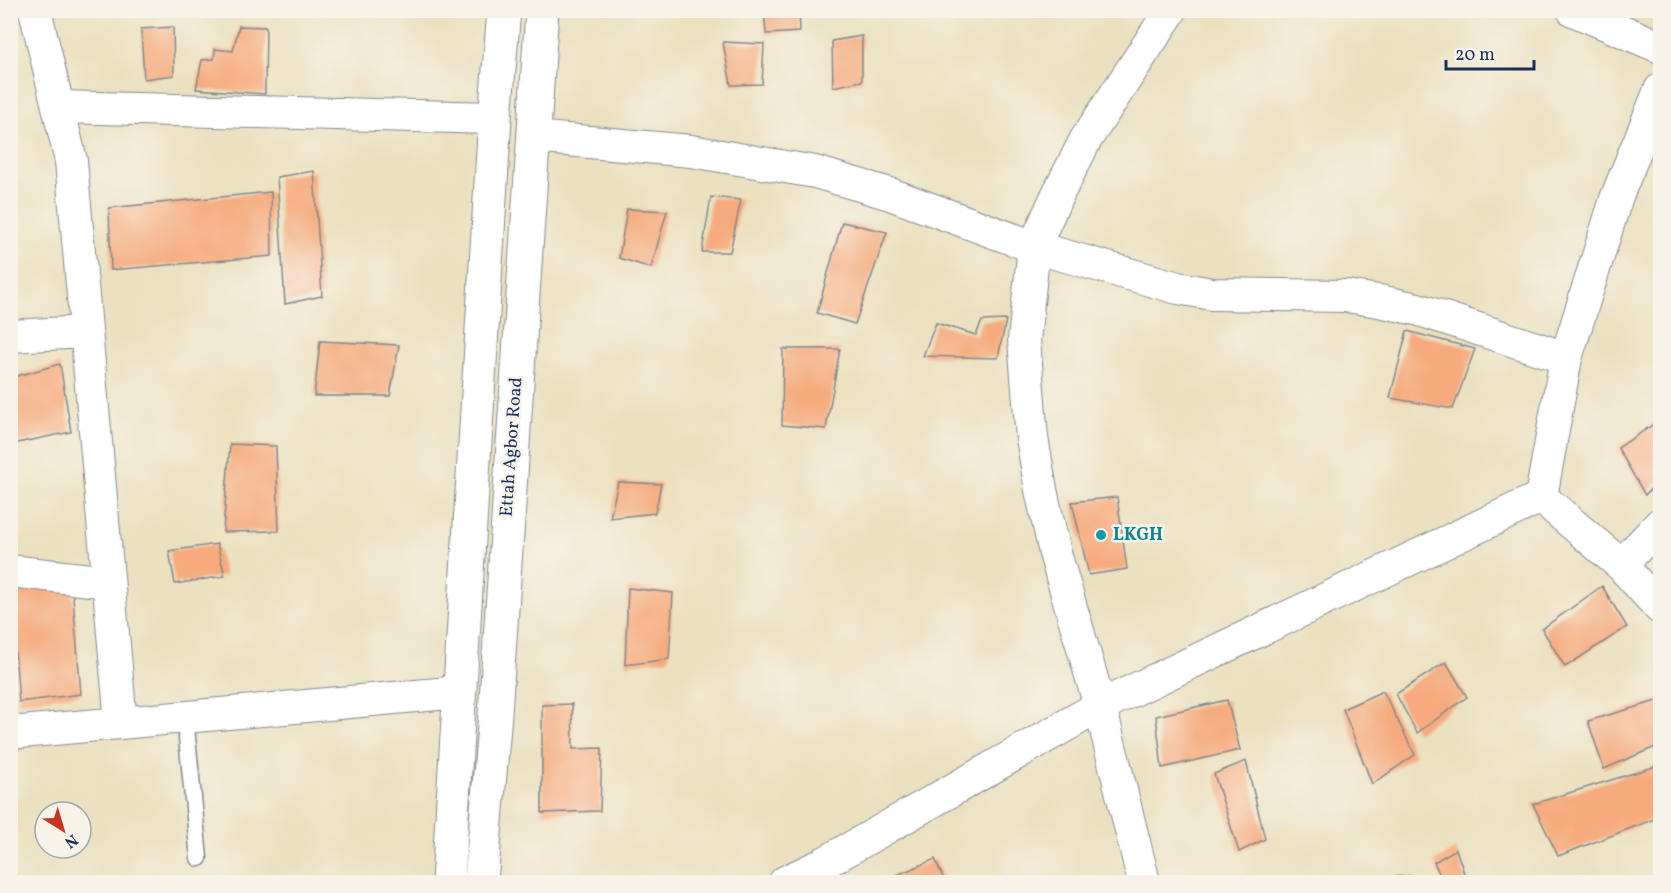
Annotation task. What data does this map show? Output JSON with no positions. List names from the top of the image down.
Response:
{
  "streets": {
    "main road": ["Ettah Agbor Road"]
  },
  "places": ["LKGH"],
  "scale_bar": "20 m",
  "north": "bottom right"
}
